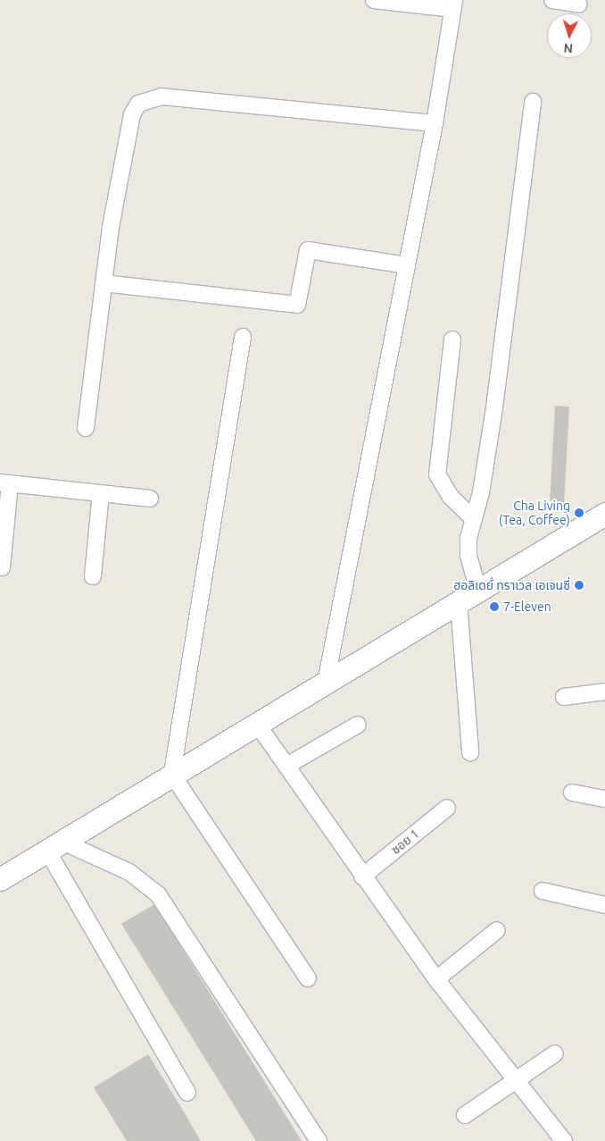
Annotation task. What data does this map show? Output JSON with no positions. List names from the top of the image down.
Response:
{
  "streets": {
    "street": ["ซอย 1"]
  },
  "places": ["Cha Living (Tea, Coffee)", "ฮอลิเดย์่ ทราเวล เอเจนซี่", "7-Eleven"],
  "north": "bottom"
}
